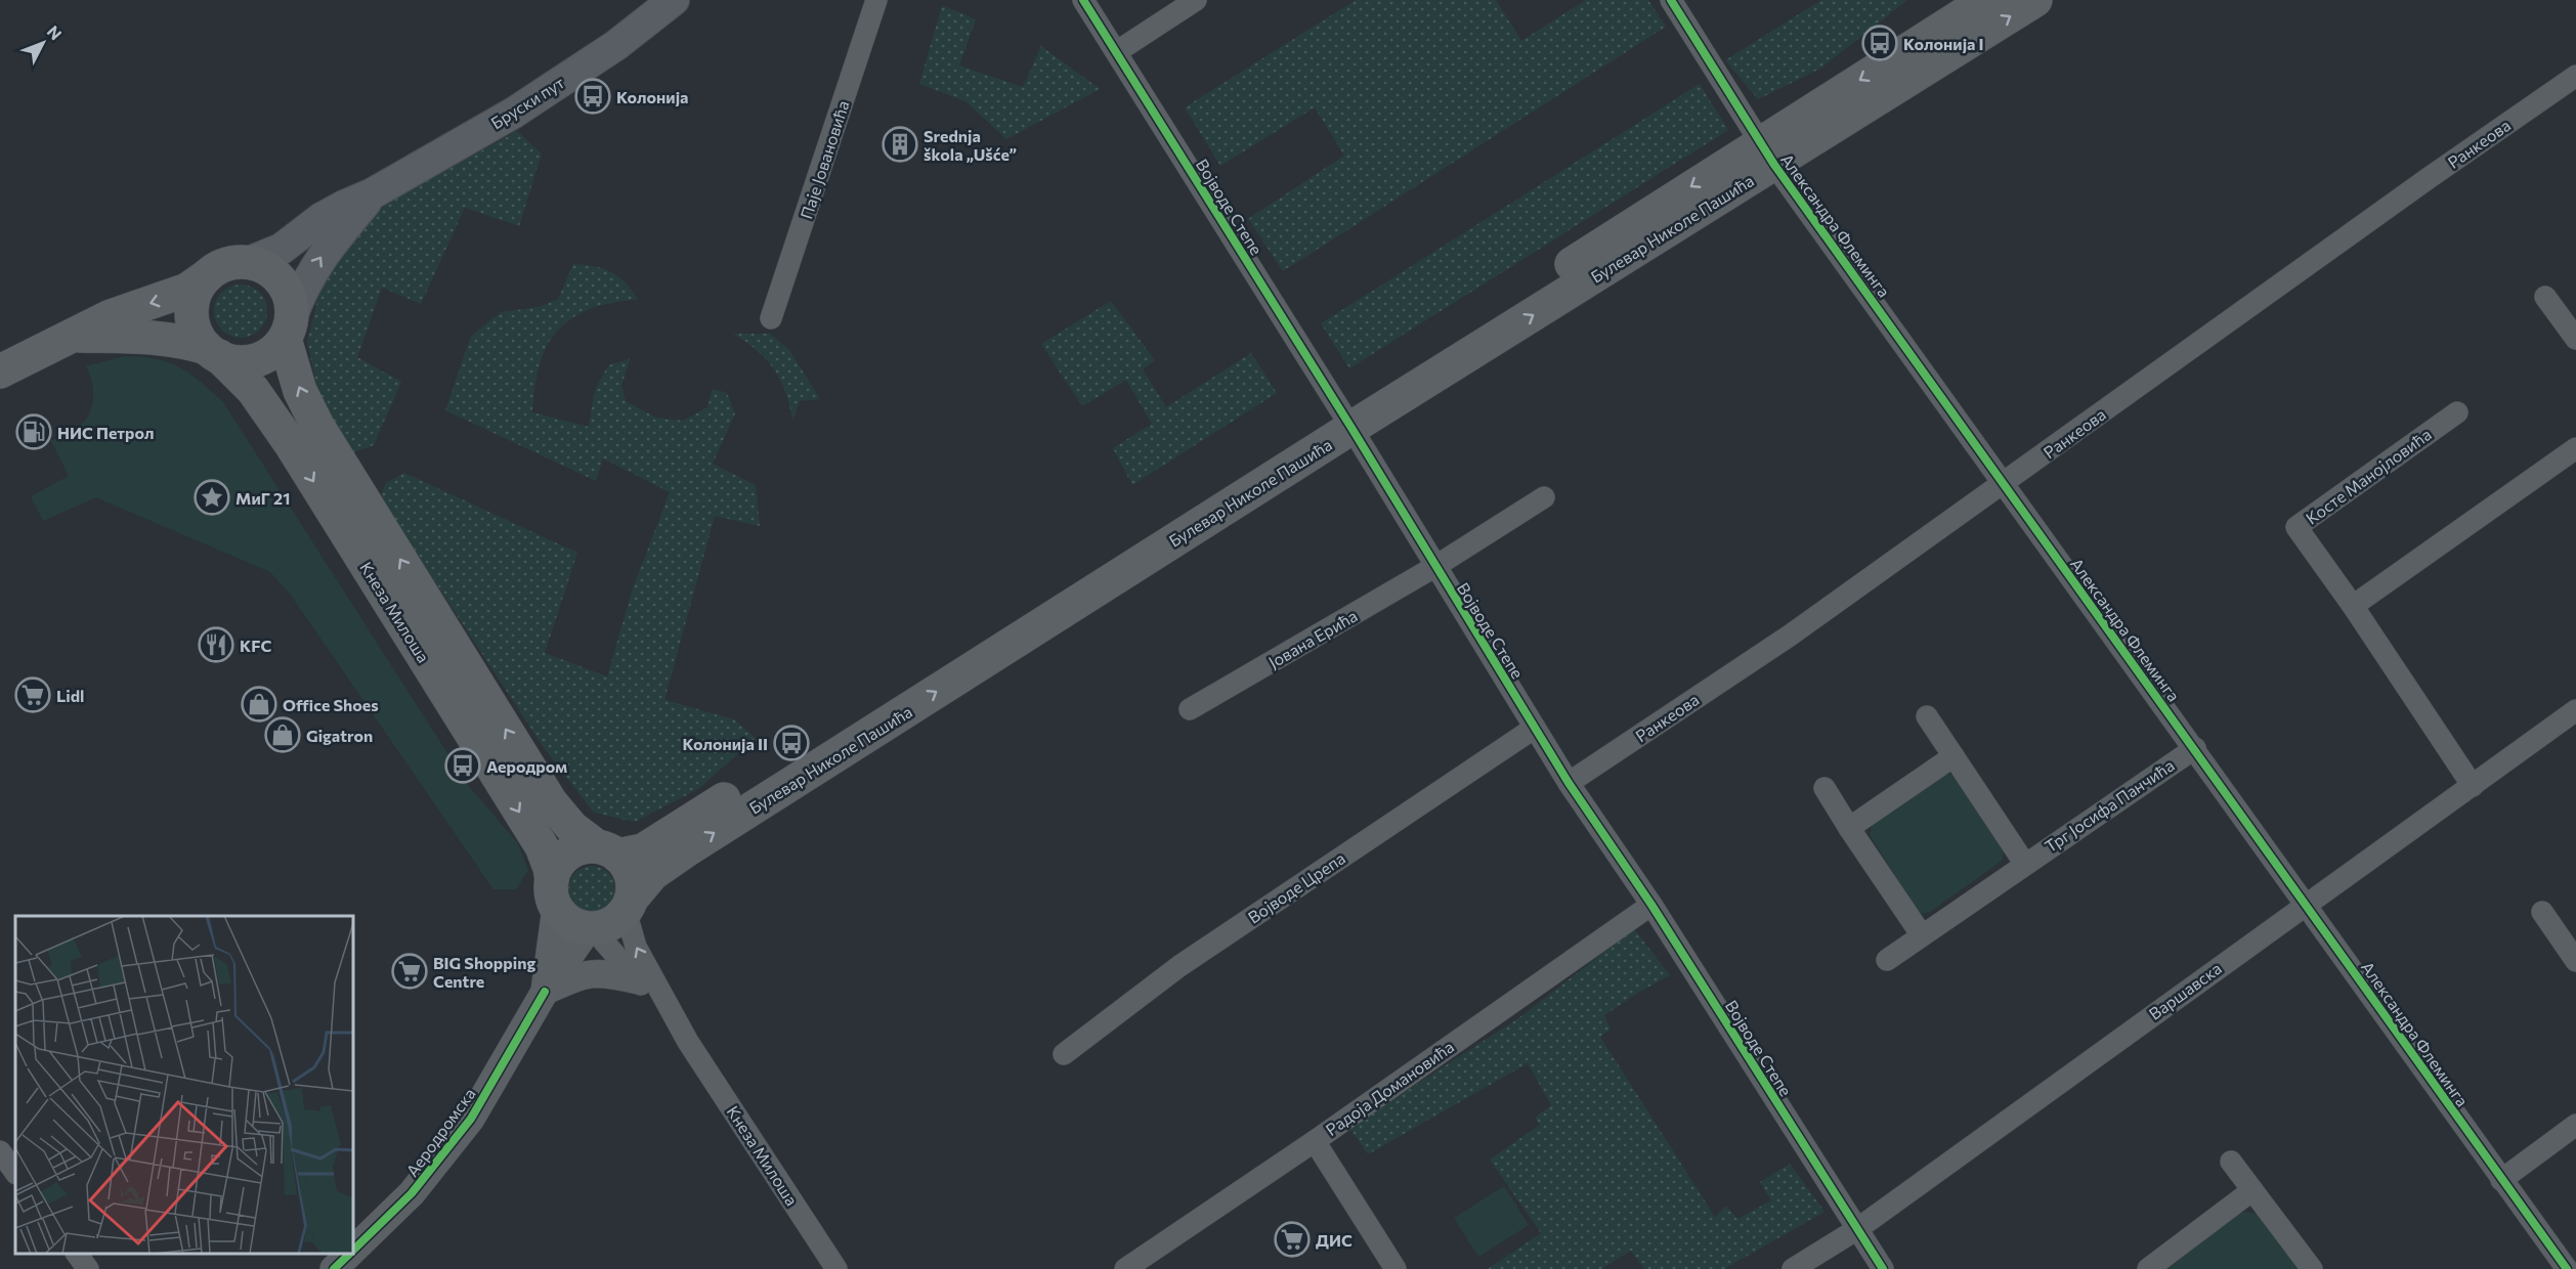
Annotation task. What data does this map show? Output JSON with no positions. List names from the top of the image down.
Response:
{
  "streets": {
    "main road": ["Бруски пут", "Булевар Николе Пашића", "Кнеза Милоша"],
    "street": [
      "Ранкеова",
      "Паје Јовановића",
      "Војводе Степе",
      "Александра Флеминга",
      "Косте Манојловића",
      "Јована Ерића",
      "Трг Јосифа Панчића",
      "Војводе Црепа",
      "Варшавска",
      "Радоја Домановића",
      "Аеродромска"
    ]
  },
  "crossings": [
    ["Бруски пут", "Кнеза Милоша"],
    ["Ранкеова", "Војводе Степе"],
    ["Ранкеова", "Александра Флеминга"],
    ["Војводе Степе", "Булевар Николе Пашића"],
    ["Војводе Степе", "Јована Ерића"],
    ["Војводе Степе", "Војводе Црепа"],
    ["Војводе Степе", "Варшавска"],
    ["Војводе Степе", "Радоја Домановића"],
    ["Александра Флеминга", "Булевар Николе Пашића"],
    ["Александра Флеминга", "Трг Јосифа Панчића"],
    ["Александра Флеминга", "Варшавска"],
    ["Булевар Николе Пашића", "Кнеза Милоша"],
    ["Булевар Николе Пашића", "Аеродромска"],
    ["Косте Манојловића", "Варшавска"],
    ["Кнеза Милоша", "Аеродромска"]
  ],
  "places": {
    "bus stop": [
      "Колонија I",
      "Колонија",
      "Колонија II",
      "Аеродром"
    ],
    "building": ["Srednja škola „Ušće”"],
    "fuel station": ["НИС Петрол"],
    "place": ["МиГ 21"],
    "restaurant": ["KFC"],
    "supermarket": ["Lidl", "BIG Shopping Centre", "ДИС"],
    "shop": ["Office Shoes", "Gigatron"]
  },
  "north": "top right"
}
